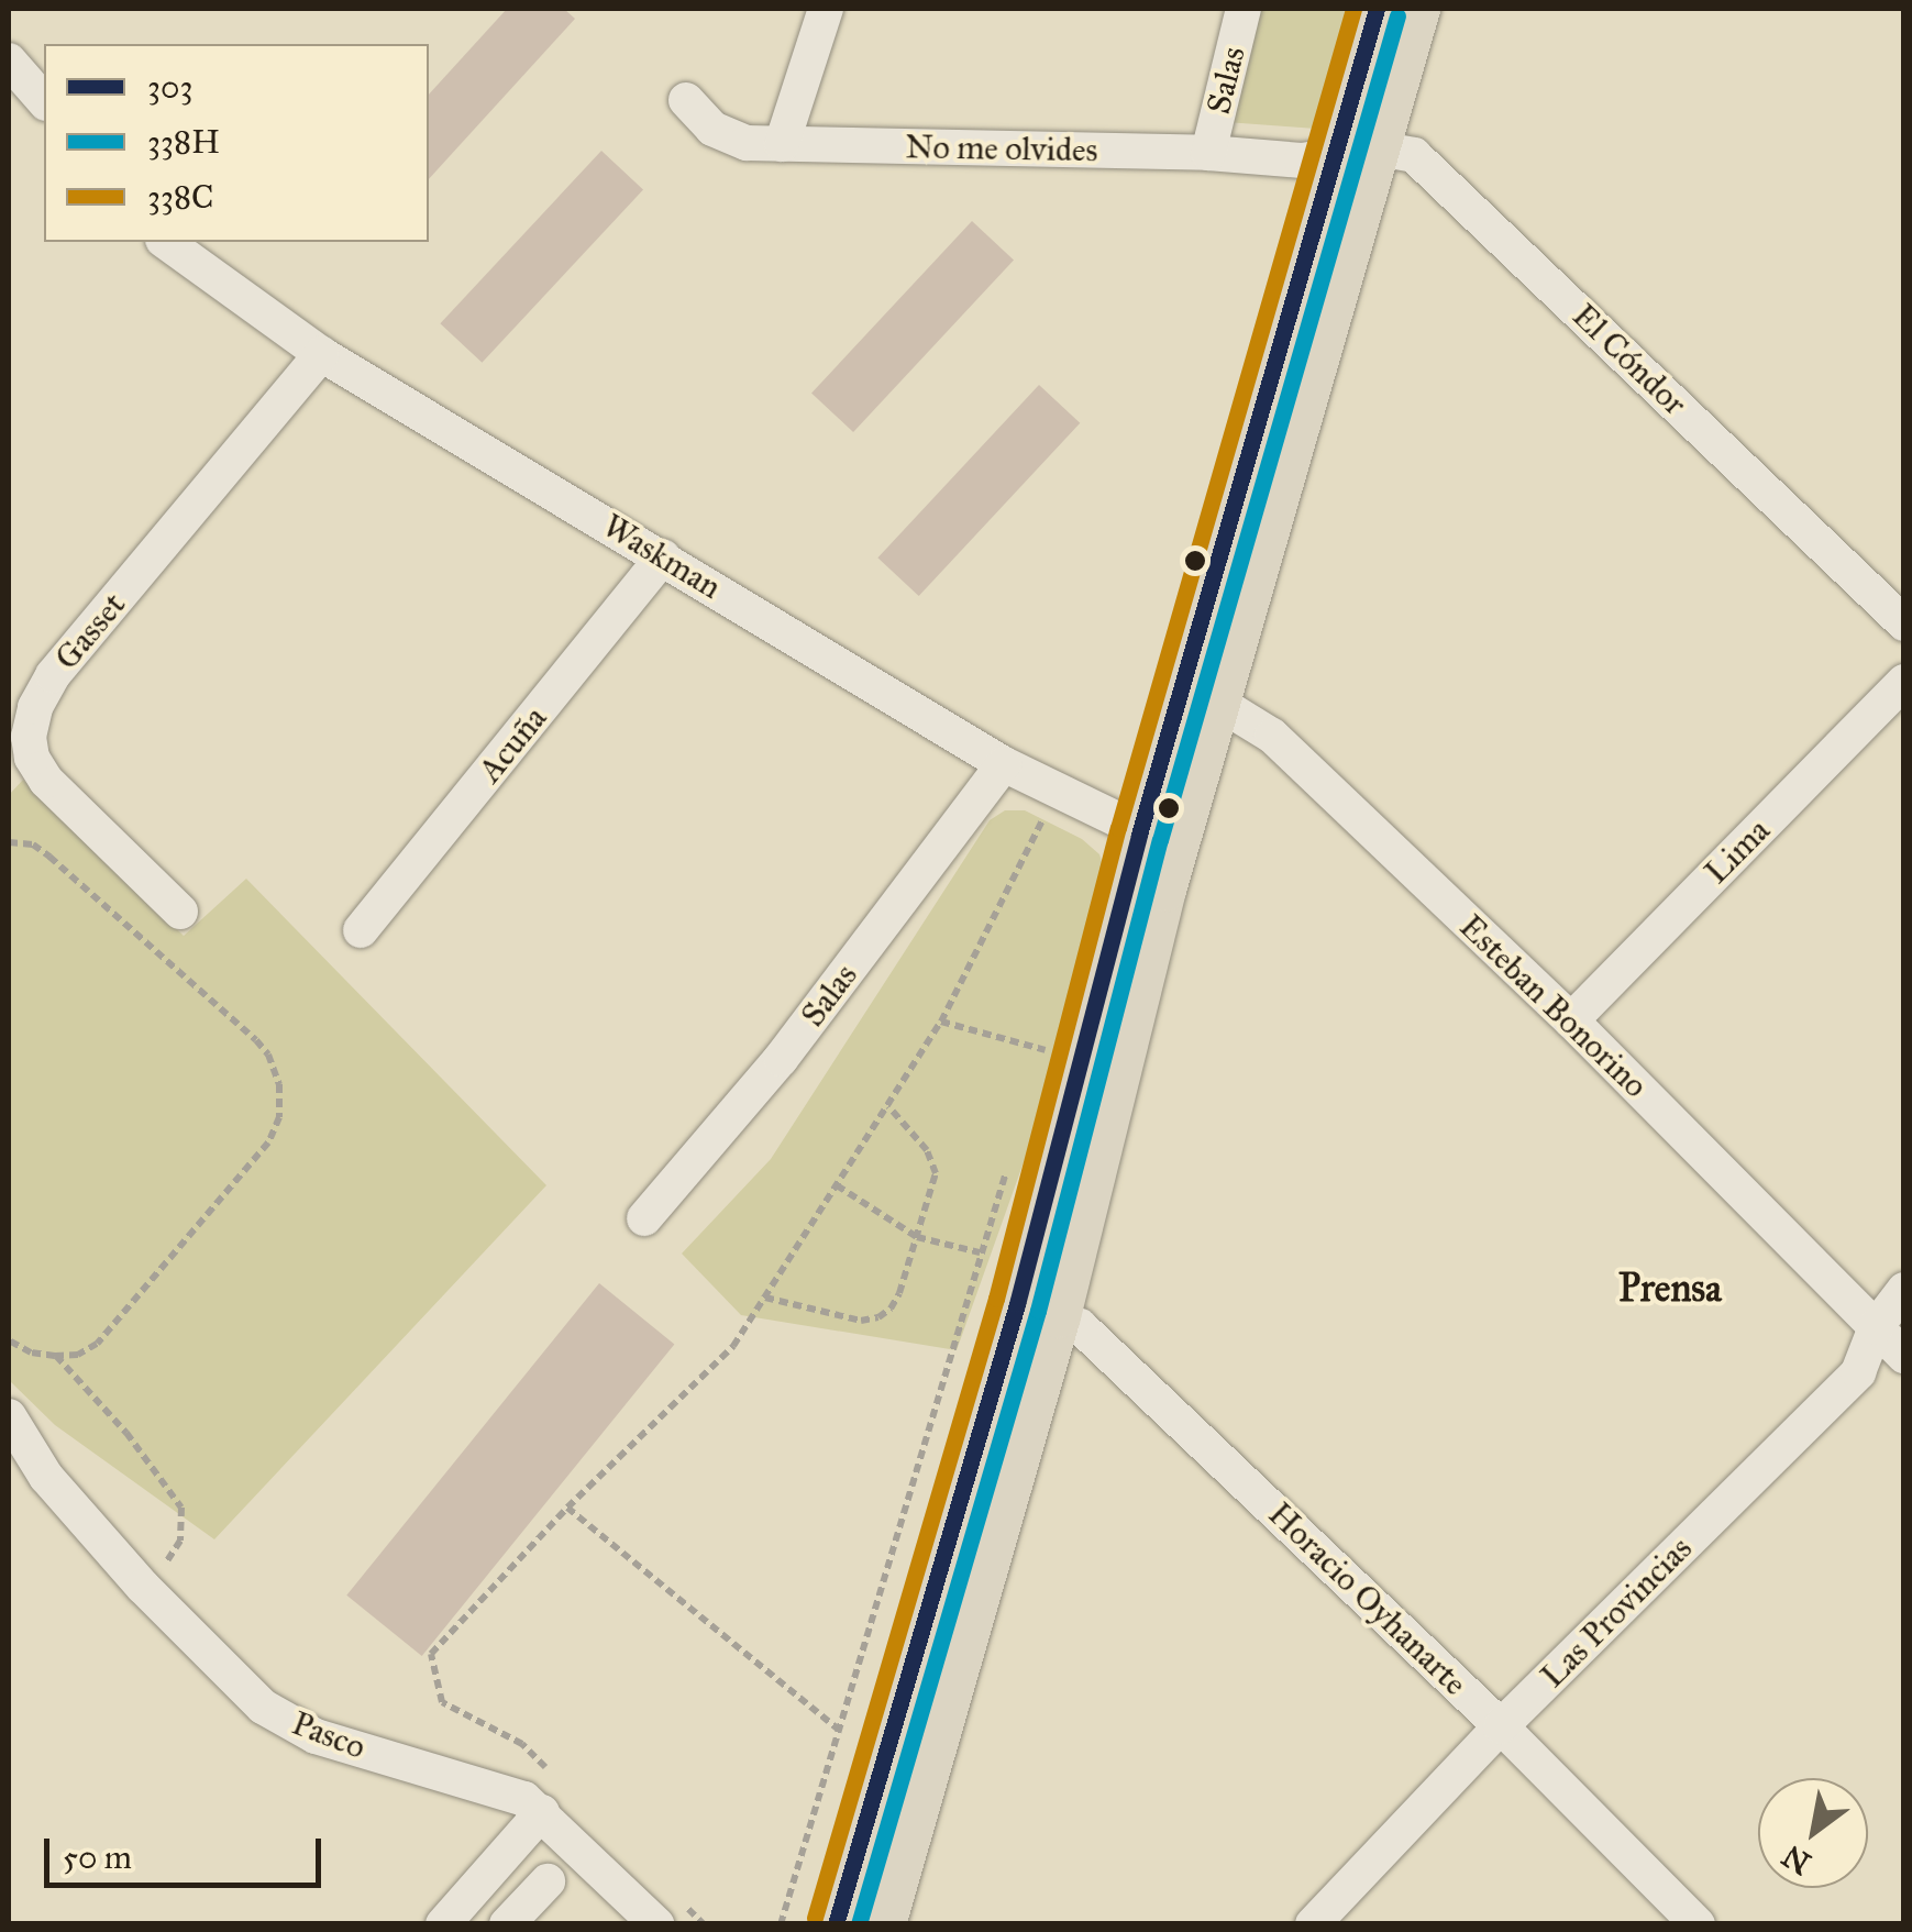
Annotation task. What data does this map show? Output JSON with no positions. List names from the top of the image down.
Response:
{
  "streets": {
    "street": [
      "Salas",
      "No me olvides",
      "El Cóndor",
      "Waskman",
      "Gasset",
      "Acuña",
      "Lima",
      "Esteban Bonorino",
      "Horacio Oyhanarte",
      "Las Provincias",
      "Pasco"
    ]
  },
  "crossings": [
    ["Salas", "No me olvides"],
    ["Salas", "Waskman"],
    ["Waskman", "Gasset"],
    ["Waskman", "Acuña"],
    ["Lima", "Esteban Bonorino"],
    ["Esteban Bonorino", "Las Provincias"],
    ["Horacio Oyhanarte", "Las Provincias"]
  ],
  "districts": ["Prensa"],
  "lines": ["transit line 303", "transit line 338C", "transit line 338H"],
  "legend": ["303", "338H", "338C"],
  "scale_bar": "50 m",
  "north": "bottom left"
}
